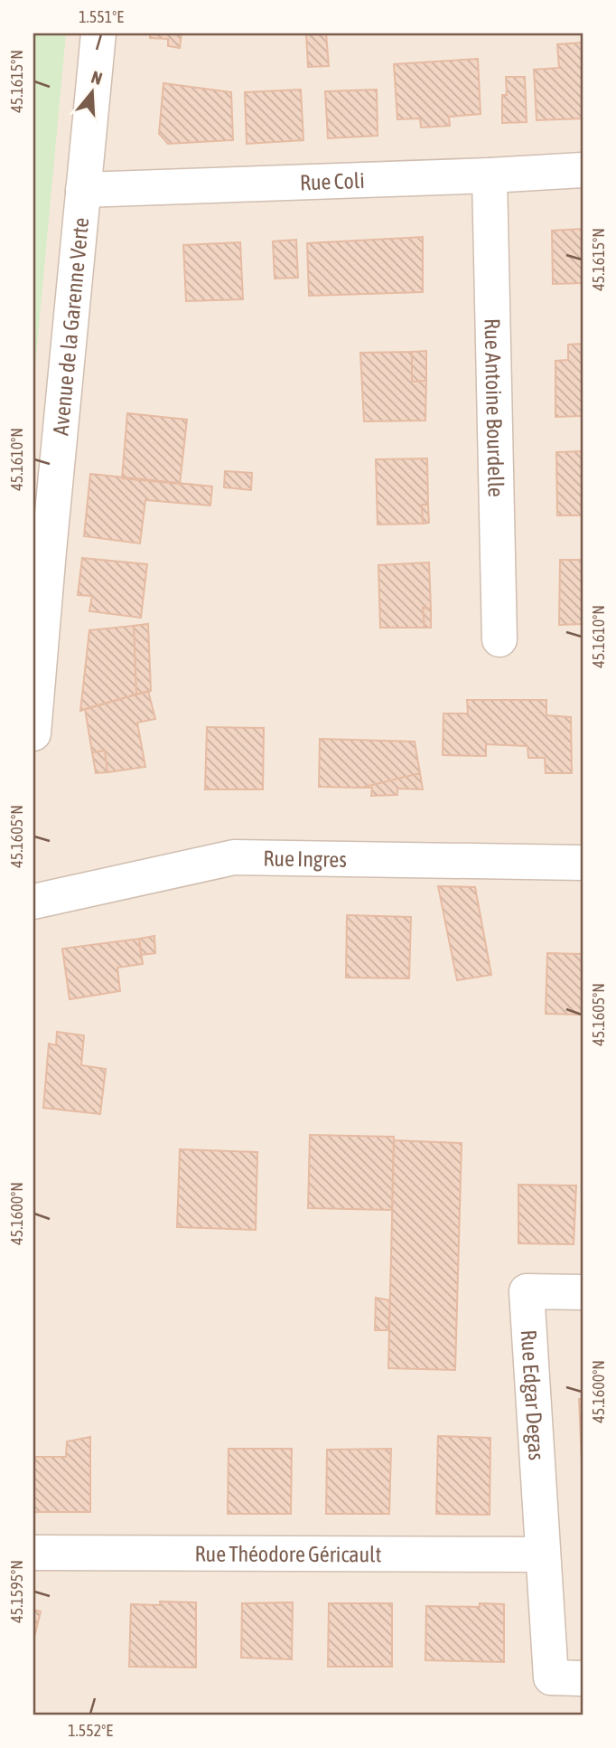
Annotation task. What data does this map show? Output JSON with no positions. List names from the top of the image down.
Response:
{
  "streets": {
    "street": [
      "Rue Coli",
      "Avenue de la Garenne Verte",
      "Rue Antoine Bourdelle",
      "Rue Ingres",
      "Rue Edgar Degas",
      "Rue Théodore Géricault"
    ]
  },
  "crossings": [
    ["Rue Coli", "Avenue de la Garenne Verte"],
    ["Rue Coli", "Rue Antoine Bourdelle"],
    ["Rue Edgar Degas", "Rue Théodore Géricault"]
  ],
  "north": "top",
  "coordinates": [
    "1.551°E",
    "45.1615°N",
    "45.1610°N",
    "45.1605°N",
    "45.1600°N",
    "45.1595°N",
    "1.552°E"
  ]
}
